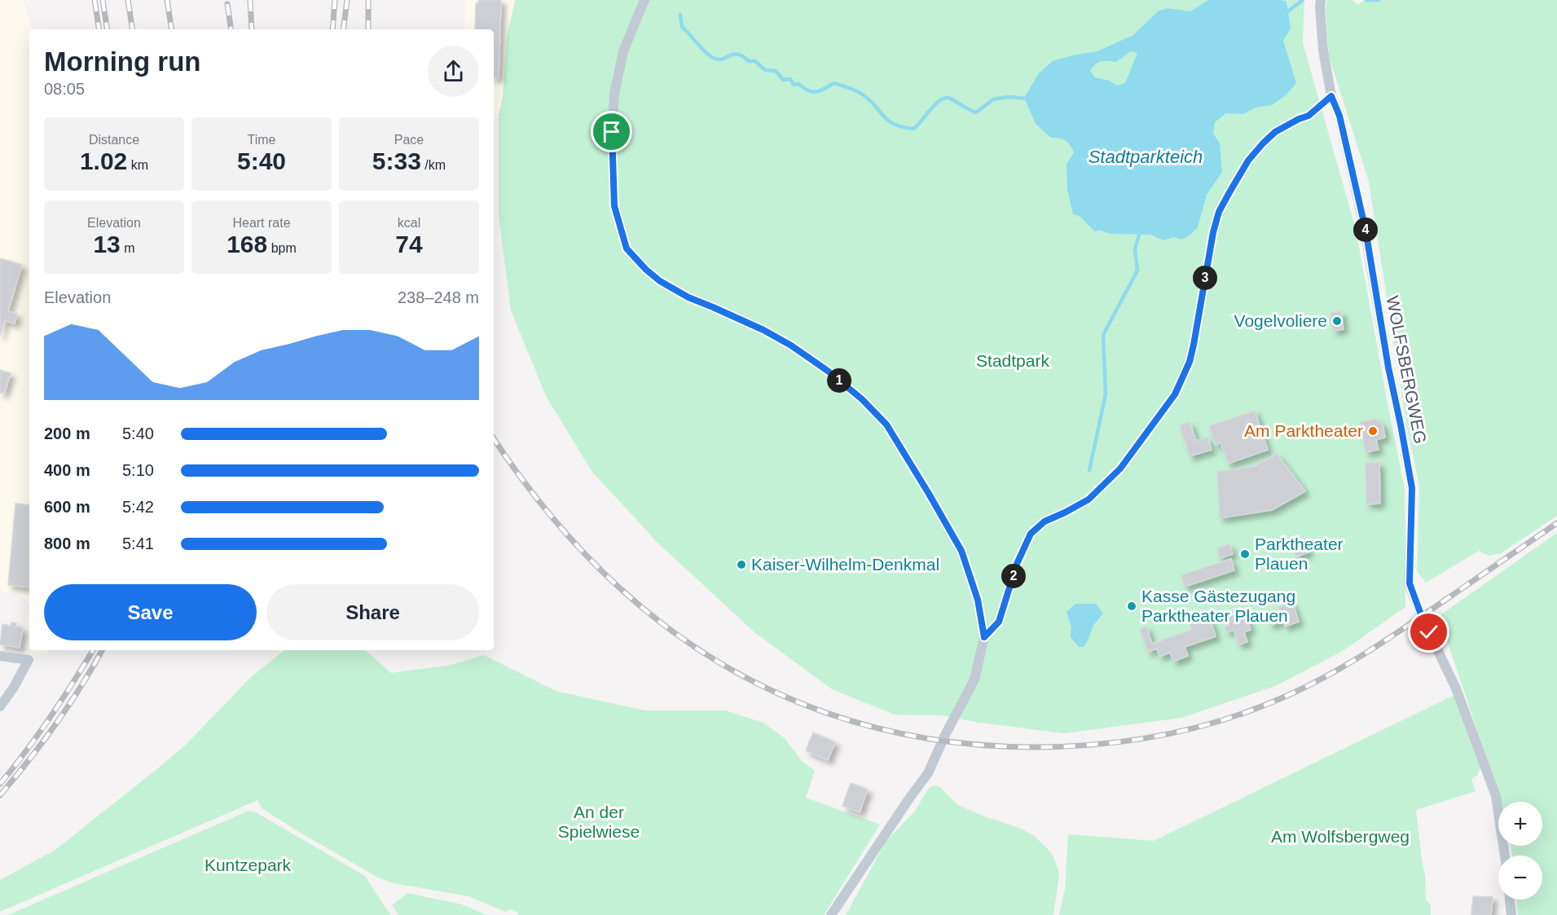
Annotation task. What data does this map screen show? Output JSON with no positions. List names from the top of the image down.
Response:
{
  "streets": {
    "street": ["WOLFSBERGWEG"]
  },
  "water": ["Stadtparkteich"],
  "parks": [
    "Stadtpark",
    "An der Spielwiese",
    "Am Wolfsbergweg",
    "Kuntzepark"
  ],
  "places": [
    "Vogelvoliere",
    "Am Parktheater",
    "Parktheater Plauen",
    "Kaiser-Wilhelm-Denkmal",
    "Kasse Gästezugang Parktheater Plauen"
  ],
  "page": {
    "heading": ["Morning run", "08:05"],
    "stats": [
      ["Distance", "1.02 km"],
      ["Time", "5:40"],
      ["Pace", "5:33 /km"],
      ["Elevation", "13 m"],
      ["Heart rate", "168 bpm"],
      ["kcal", "74"]
    ],
    "pins": [
      "4",
      "3",
      "1",
      "2"
    ],
    "chart": ["Elevation", "238–248 m"],
    "list": [
      {
        "name": "200 m",
        "note": "5:40"
      },
      {
        "name": "400 m",
        "note": "5:10"
      },
      {
        "name": "600 m",
        "note": "5:42"
      },
      {
        "name": "800 m",
        "note": "5:41"
      }
    ],
    "buttons": ["Save", "Share"],
    "map_buttons": ["+", "−"]
  }
}
